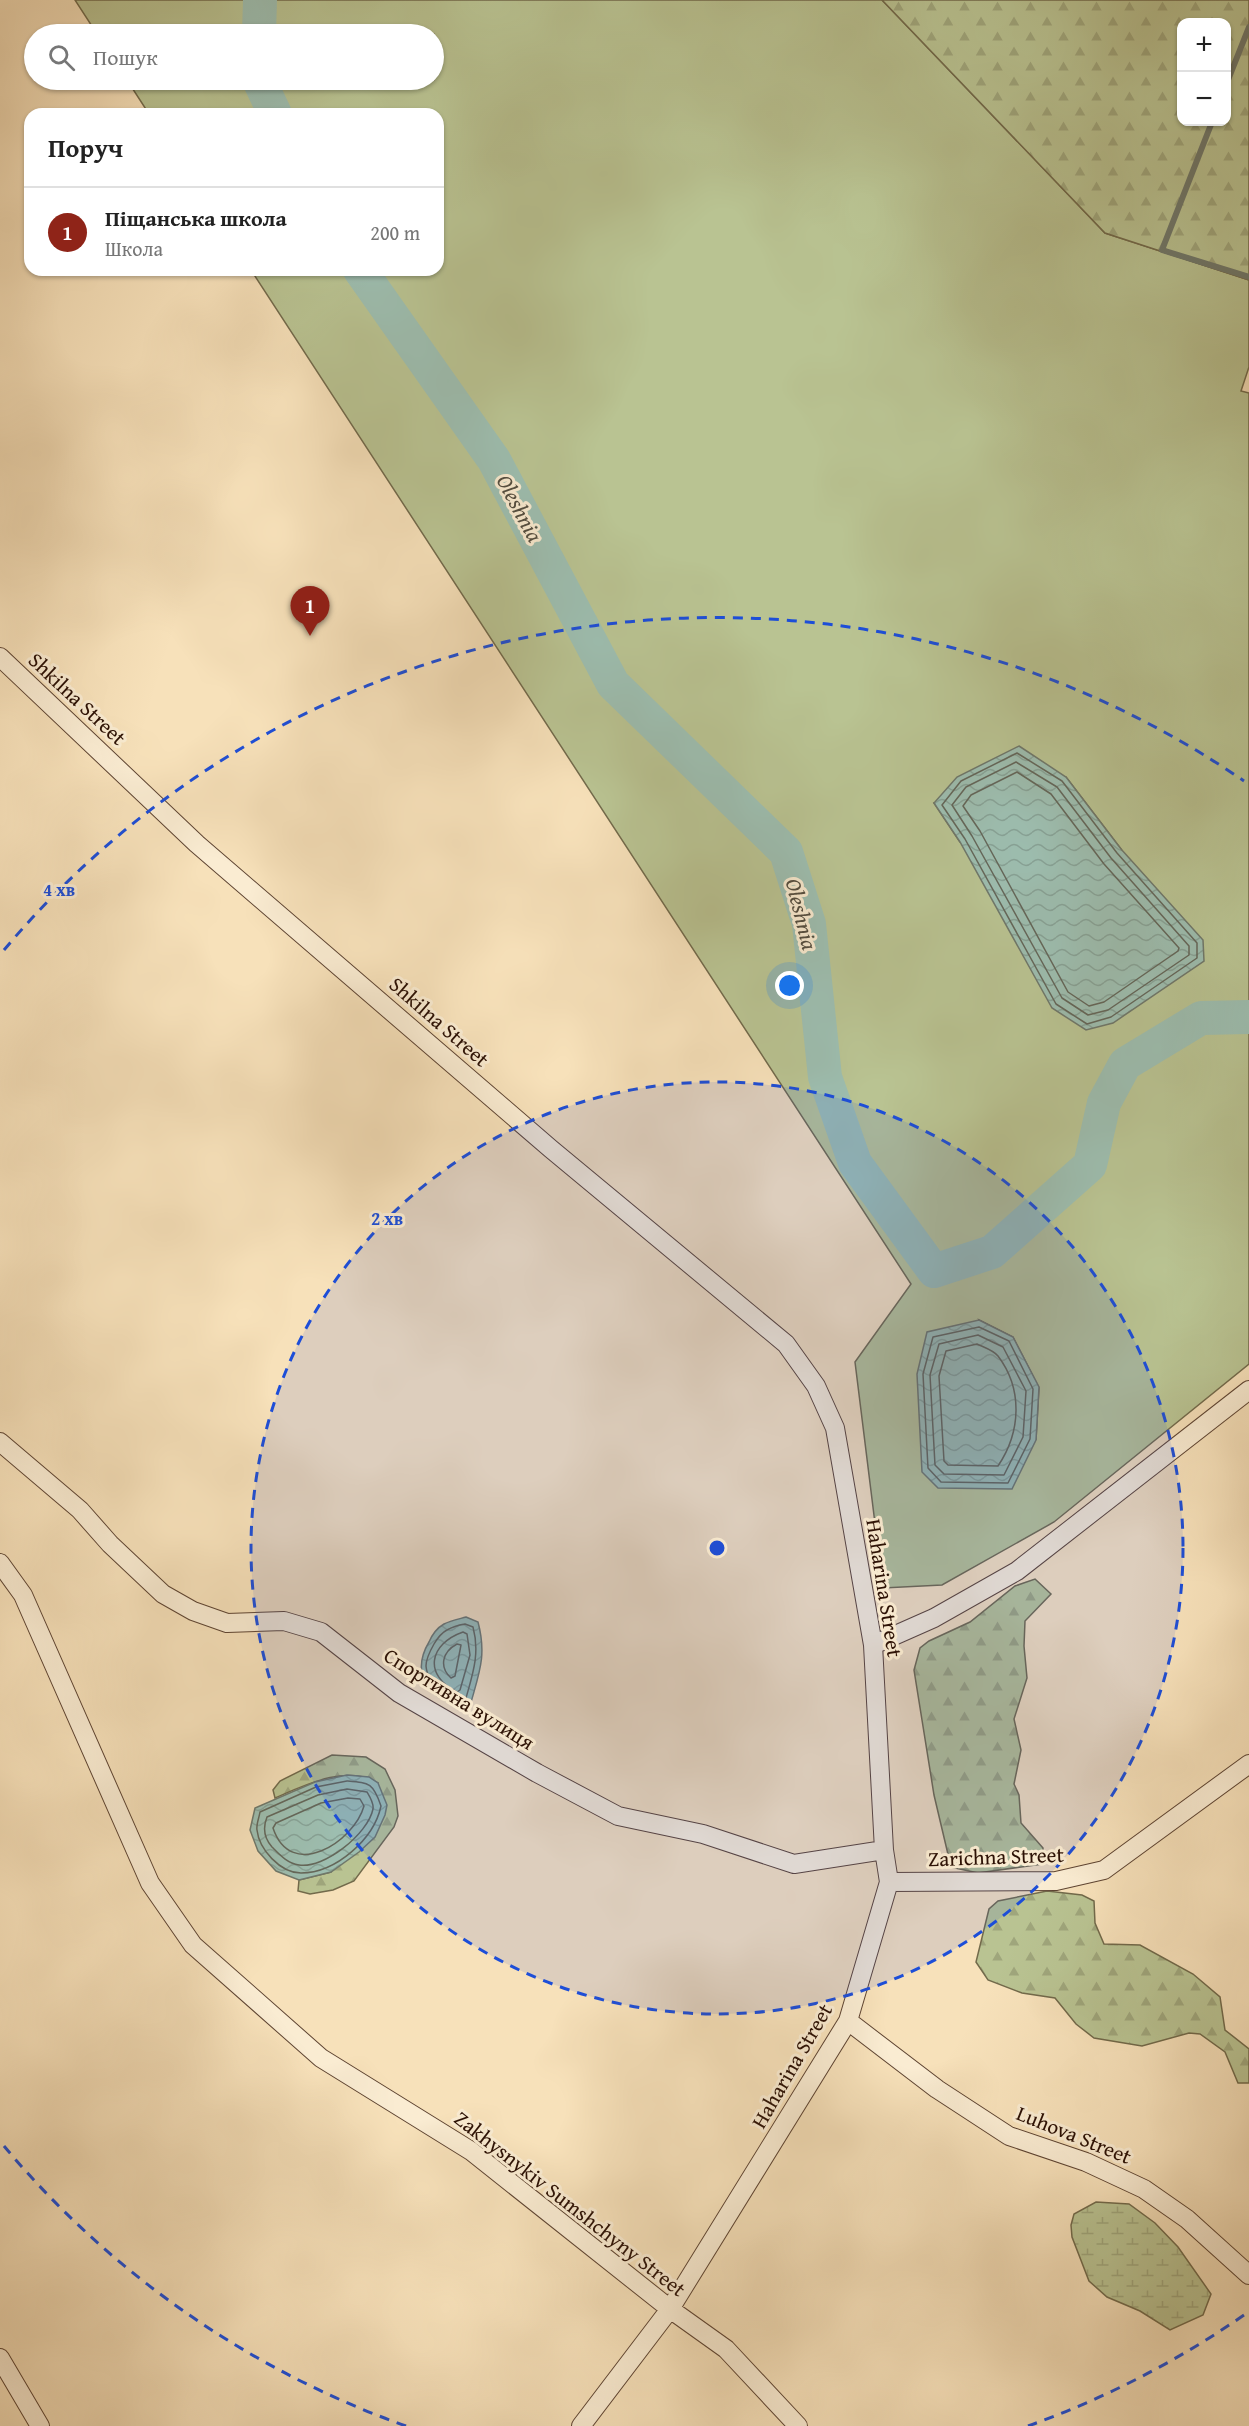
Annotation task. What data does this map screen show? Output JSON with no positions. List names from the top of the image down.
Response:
{
  "streets": {
    "street": [
      "Shkilna Street",
      "Haharina Street",
      "Спортивна вулиця",
      "Zarichna Street",
      "Luhova Street",
      "Zakhysnykiv Sumshchyny Street"
    ]
  },
  "crossings": [
    ["Shkilna Street", "Haharina Street"],
    ["Haharina Street", "Спортивна вулиця"],
    ["Haharina Street", "Zarichna Street"],
    ["Haharina Street", "Luhova Street"],
    ["Haharina Street", "Zakhysnykiv Sumshchyny Street"]
  ],
  "water": ["Oleshnia"],
  "page": {
    "map_buttons": ["+", "−"],
    "search": "Пошук",
    "heading": "Поруч",
    "list": [
      {
        "mark": "1",
        "name": "Піщанська школа",
        "note": "Школа",
        "value": "200 m"
      }
    ],
    "pins": "1"
  },
  "rings": ["4 хв", "2 хв"]
}
